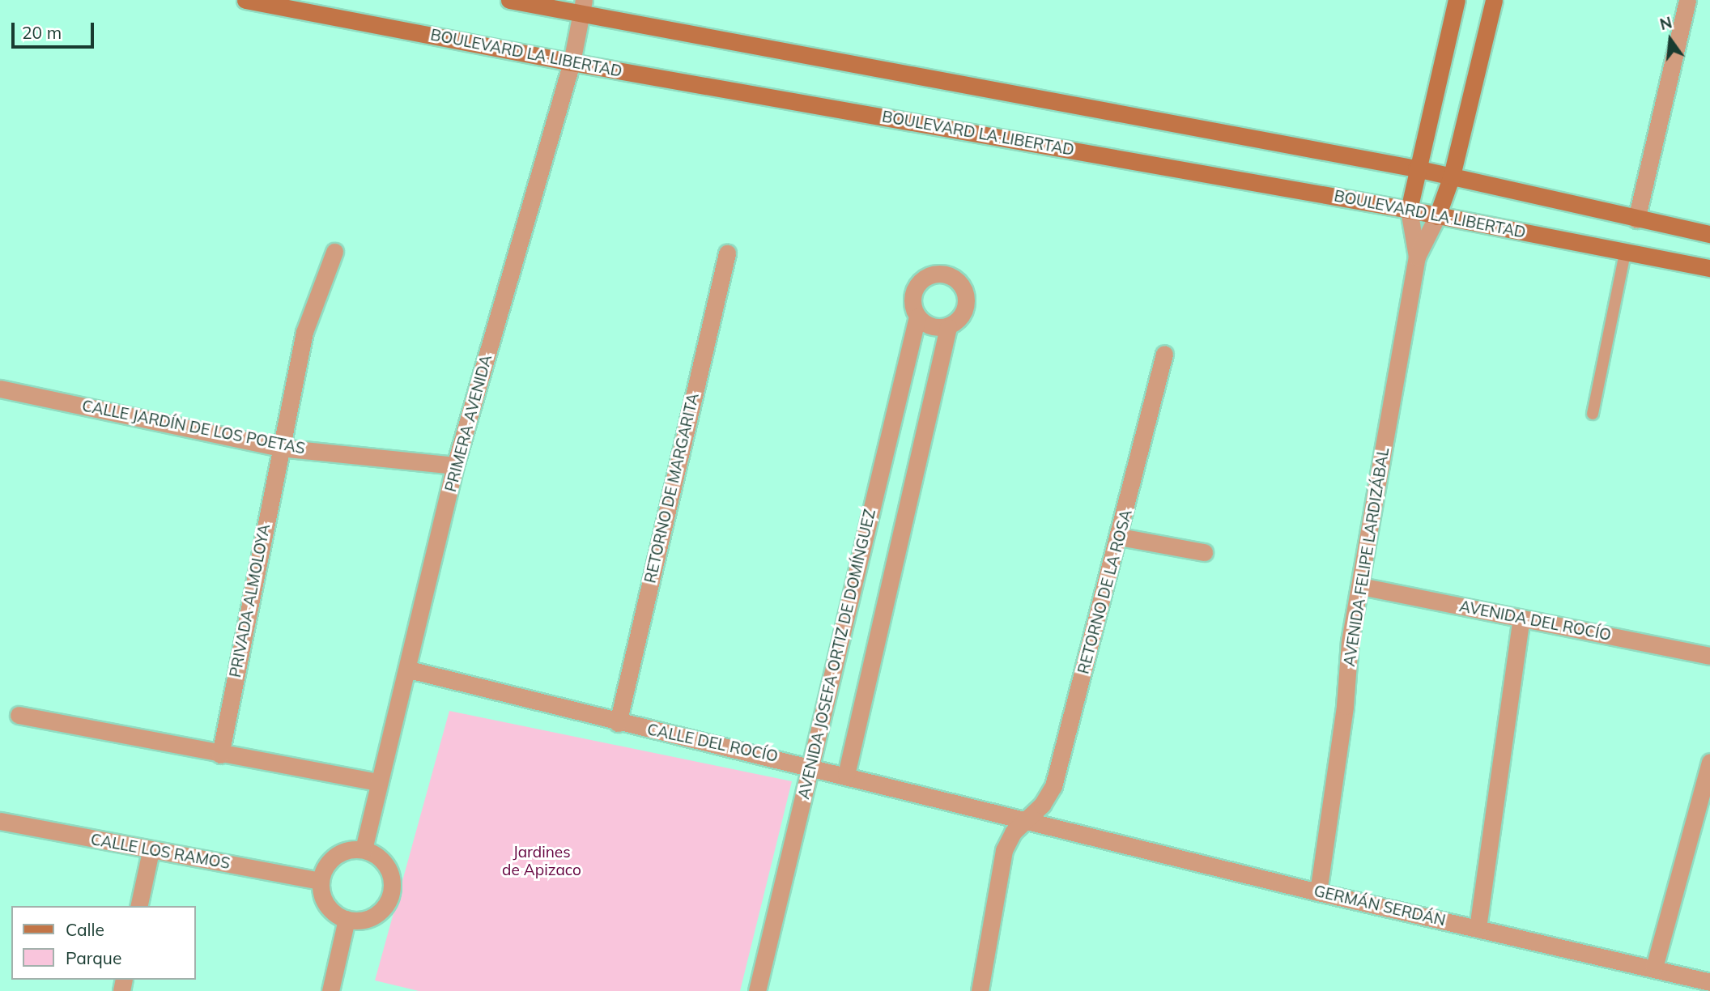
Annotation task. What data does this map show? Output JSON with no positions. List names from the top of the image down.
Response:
{
  "streets": {
    "main road": ["BOULEVARD LA LIBERTAD"],
    "street": [
      "PRIMERA AVENIDA",
      "CALLE JARDÍN DE LOS POETAS",
      "RETORNO DE MARGARITA",
      "AVENIDA FELIPE LARDIZÁBAL",
      "RETORNO DE LA ROSA",
      "PRIVADA ALMOLOYA",
      "AVENIDA DEL ROCÍO",
      "AVENIDA JOSEFA ORTIZ DE DOMÍNGUEZ",
      "CALLE DEL ROCÍO",
      "CALLE LOS RAMOS",
      "GERMÁN SERDÁN"
    ]
  },
  "crossings": [
    ["BOULEVARD LA LIBERTAD", "PRIMERA AVENIDA"],
    ["BOULEVARD LA LIBERTAD", "AVENIDA FELIPE LARDIZÁBAL"],
    ["PRIMERA AVENIDA", "CALLE JARDÍN DE LOS POETAS"],
    ["PRIMERA AVENIDA", "CALLE DEL ROCÍO"],
    ["PRIMERA AVENIDA", "CALLE LOS RAMOS"],
    ["CALLE JARDÍN DE LOS POETAS", "PRIVADA ALMOLOYA"],
    ["RETORNO DE MARGARITA", "CALLE DEL ROCÍO"],
    ["AVENIDA FELIPE LARDIZÁBAL", "AVENIDA DEL ROCÍO"],
    ["AVENIDA FELIPE LARDIZÁBAL", "GERMÁN SERDÁN"],
    ["RETORNO DE LA ROSA", "CALLE DEL ROCÍO"],
    ["AVENIDA JOSEFA ORTIZ DE DOMÍNGUEZ", "CALLE DEL ROCÍO"],
    ["CALLE DEL ROCÍO", "GERMÁN SERDÁN"]
  ],
  "parks": ["Jardines de Apizaco"],
  "legend": ["Calle", "Parque"],
  "scale_bar": "20 m",
  "north": "top"
}
